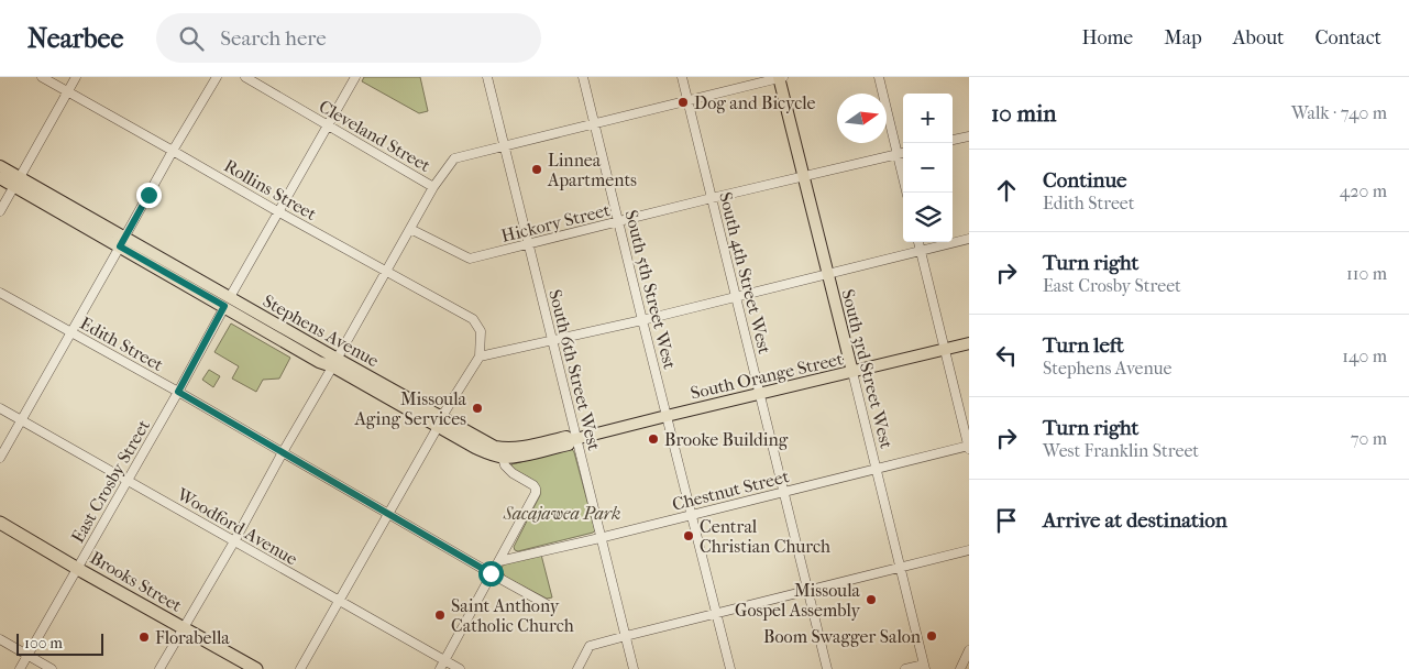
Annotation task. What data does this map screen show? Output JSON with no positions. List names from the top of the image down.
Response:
{
  "streets": {
    "highway": ["Brooks Street"],
    "main road": ["Stephens Avenue", "South 3rd Street West", "South Orange Street"],
    "street": [
      "Cleveland Street",
      "Rollins Street",
      "Hickory Street",
      "South 4th Street West",
      "South 5th Street West",
      "Edith Street",
      "South 6th Street West",
      "East Crosby Street",
      "Chestnut Street",
      "Woodford Avenue"
    ]
  },
  "crossings": [
    ["Cleveland Street", "East Crosby Street"],
    ["Rollins Street", "East Crosby Street"],
    ["Hickory Street", "South 4th Street West"],
    ["Hickory Street", "South 5th Street West"],
    ["Hickory Street", "South 3rd Street West"],
    ["Hickory Street", "South 6th Street West"],
    ["South 4th Street West", "South Orange Street"],
    ["South 4th Street West", "Chestnut Street"],
    ["South 5th Street West", "South Orange Street"],
    ["South 5th Street West", "Chestnut Street"],
    ["Stephens Avenue", "South 6th Street West"],
    ["Stephens Avenue", "South Orange Street"],
    ["Stephens Avenue", "East Crosby Street"],
    ["Stephens Avenue", "Chestnut Street"],
    ["Edith Street", "East Crosby Street"],
    ["South 3rd Street West", "South Orange Street"],
    ["South 3rd Street West", "Chestnut Street"],
    ["South 6th Street West", "South Orange Street"],
    ["South 6th Street West", "Chestnut Street"],
    ["East Crosby Street", "Woodford Avenue"],
    ["East Crosby Street", "Brooks Street"]
  ],
  "parks": ["Sacajawea Park"],
  "places": [
    "Dog and Bicycle",
    "Linnea Apartments",
    "Missoula Aging Services",
    "Brooke Building",
    "Central Christian Church",
    "Missoula Gospel Assembly",
    "Saint Anthony Catholic Church",
    "Boom Swagger Salon",
    "Florabella"
  ],
  "scale_bar": "100 m",
  "north": "right",
  "page": {
    "header": "Nearbee",
    "search": "Search here",
    "nav": [
      "Home",
      "Map",
      "About",
      "Contact"
    ],
    "heading": ["10 min", "Walk · 740 m"],
    "map_buttons": ["+", "−"],
    "list": [
      ["Continue", "Edith Street", "420 m"],
      ["Turn right", "East Crosby Street", "110 m"],
      ["Turn left", "Stephens Avenue", "140 m"],
      ["Turn right", "West Franklin Street", "70 m"],
      "Arrive at destination"
    ],
    "scale": "100 m"
  }
}
